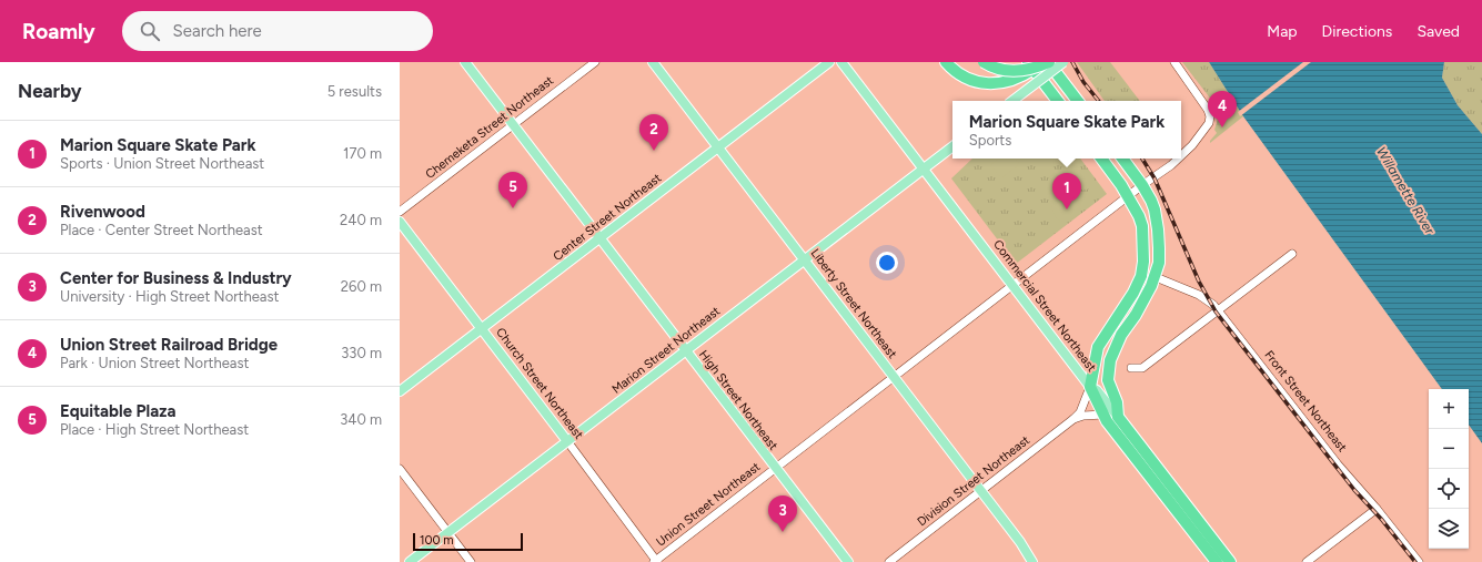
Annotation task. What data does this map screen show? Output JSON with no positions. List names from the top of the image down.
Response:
{
  "streets": {
    "highway": ["Commercial Street Northeast"],
    "main road": [
      "Center Street Northeast",
      "Liberty Street Northeast",
      "Marion Street Northeast",
      "Church Street Northeast",
      "High Street Northeast"
    ],
    "street": [
      "Chemeketa Street Northeast",
      "Front Street Northeast",
      "Division Street Northeast",
      "Union Street Northeast"
    ]
  },
  "crossings": [
    ["Chemeketa Street Northeast", "High Street Northeast"],
    ["Center Street Northeast", "Liberty Street Northeast"],
    ["Center Street Northeast", "Church Street Northeast"],
    ["Center Street Northeast", "High Street Northeast"],
    ["Liberty Street Northeast", "Marion Street Northeast"],
    ["Liberty Street Northeast", "Division Street Northeast"],
    ["Liberty Street Northeast", "Union Street Northeast"],
    ["Commercial Street Northeast", "Marion Street Northeast"],
    ["Commercial Street Northeast", "Union Street Northeast"],
    ["Marion Street Northeast", "Church Street Northeast"],
    ["Marion Street Northeast", "High Street Northeast"],
    ["Church Street Northeast", "Union Street Northeast"],
    ["High Street Northeast", "Union Street Northeast"]
  ],
  "water": ["Willamette River"],
  "scale_bar": "100 m",
  "page": {
    "header": "Roamly",
    "search": "Search here",
    "nav": ["Map", "Directions", "Saved"],
    "heading": ["Nearby", "5 results"],
    "pins": [
      "4",
      "2",
      "5",
      "1",
      "3"
    ],
    "popup": ["Marion Square Skate Park", "Sports"],
    "list": [
      {
        "mark": "1",
        "name": "Marion Square Skate Park",
        "note": "Sports · Union Street Northeast",
        "value": "170 m"
      },
      {
        "mark": "2",
        "name": "Rivenwood",
        "note": "Place · Center Street Northeast",
        "value": "240 m"
      },
      {
        "mark": "3",
        "name": "Center for Business & Industry",
        "note": "University · High Street Northeast",
        "value": "260 m"
      },
      {
        "mark": "4",
        "name": "Union Street Railroad Bridge",
        "note": "Park · Union Street Northeast",
        "value": "330 m"
      },
      {
        "mark": "5",
        "name": "Equitable Plaza",
        "note": "Place · High Street Northeast",
        "value": "340 m"
      }
    ],
    "map_buttons": ["+", "−"],
    "scale": "100 m"
  }
}
